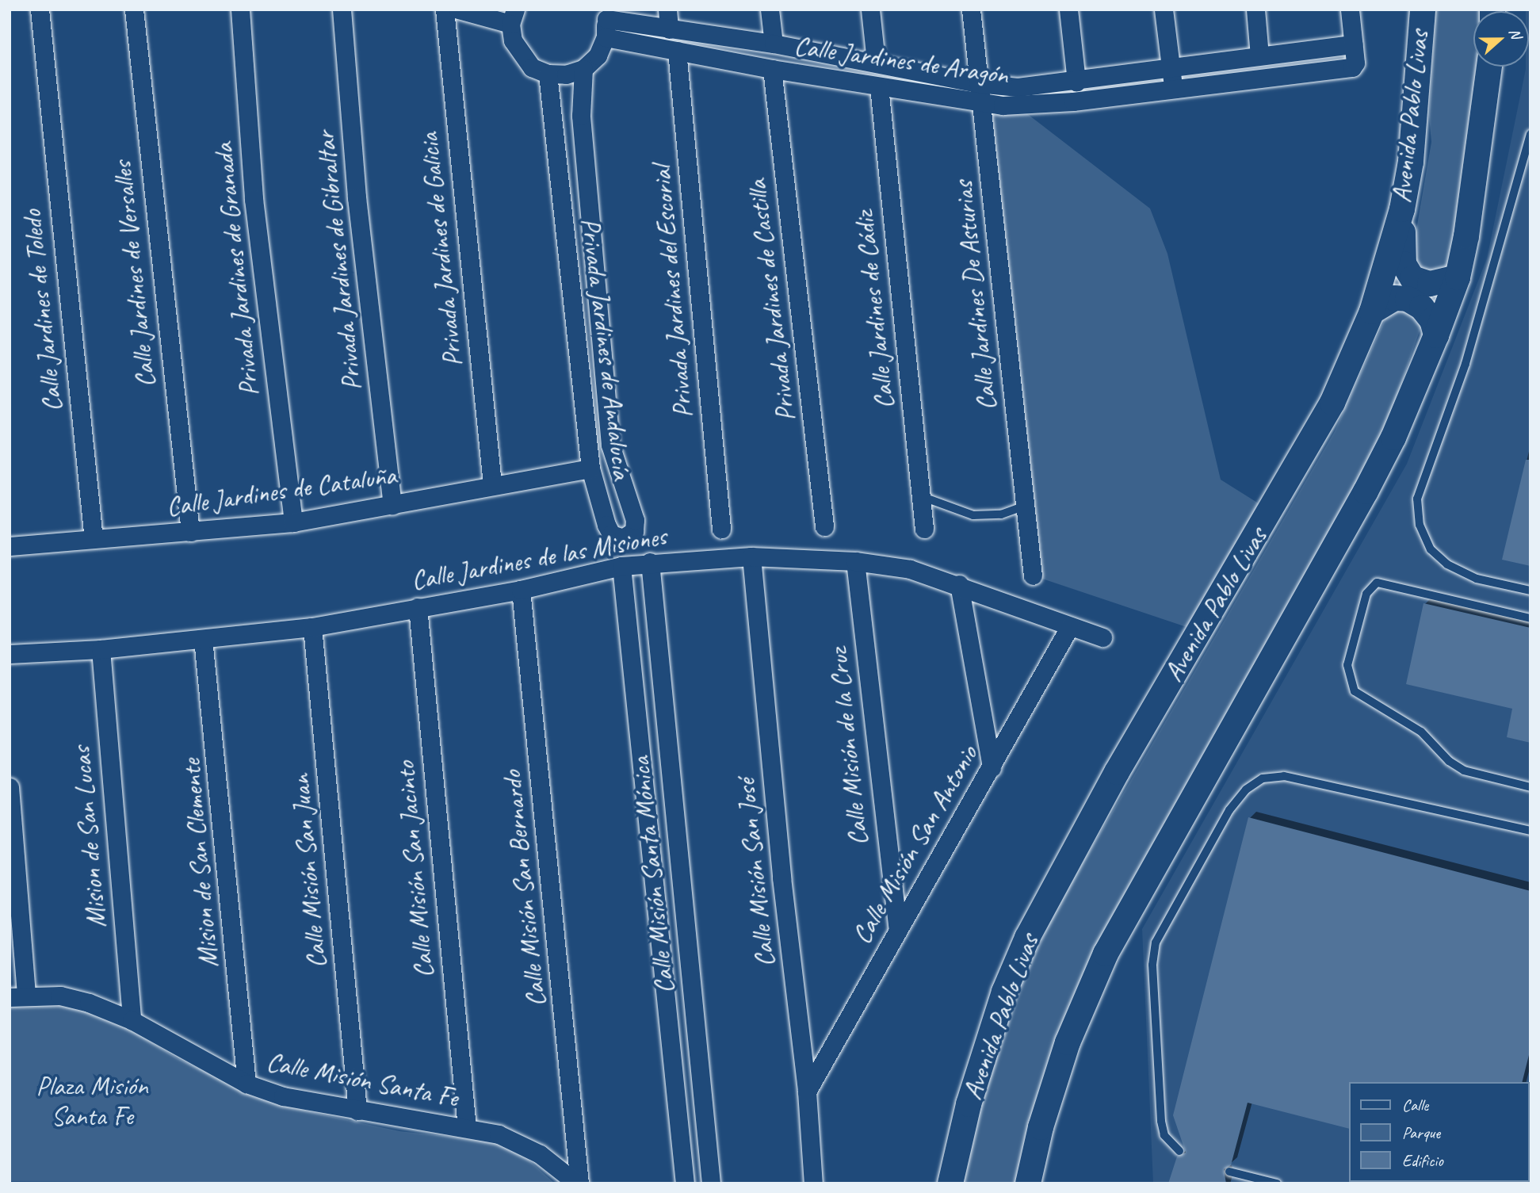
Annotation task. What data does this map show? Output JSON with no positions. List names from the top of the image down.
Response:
{
  "streets": {
    "main road": ["Avenida Pablo Livas"],
    "street": [
      "Calle Jardines de Aragón",
      "Privada Jardines de Galicia",
      "Privada Jardines de Gibraltar",
      "Privada Jardines de Granada",
      "Calle Jardines de Versalles",
      "Privada Jardines del Escorial",
      "Calle Jardines De Asturias",
      "Privada Jardines de Castilla",
      "Calle Jardines de Cádiz",
      "Calle Jardines de Toledo",
      "Privada Jardines de Andalucía",
      "Calle Jardines de Cataluña",
      "Calle Jardines de las Misiones",
      "Calle Misión de la Cruz",
      "Mision de San Lucas",
      "Calle Misión San Antonio",
      "Mision de San Clemente",
      "Calle Misión San Jacinto",
      "Calle Misión San Juan",
      "Calle Misión San José",
      "Calle Misión Santa Mónica",
      "Calle Misión San Bernardo",
      "Calle Misión Santa Fe"
    ]
  },
  "crossings": [
    ["Calle Jardines de Aragón", "Privada Jardines del Escorial"],
    ["Calle Jardines de Aragón", "Calle Jardines De Asturias"],
    ["Calle Jardines de Aragón", "Privada Jardines de Castilla"],
    ["Calle Jardines de Aragón", "Calle Jardines de Cádiz"],
    ["Privada Jardines de Galicia", "Calle Jardines de Cataluña"],
    ["Privada Jardines de Gibraltar", "Calle Jardines de Cataluña"],
    ["Privada Jardines de Granada", "Calle Jardines de Cataluña"],
    ["Calle Jardines de Versalles", "Calle Jardines de Cataluña"],
    ["Calle Jardines de Toledo", "Calle Jardines de Cataluña"],
    ["Privada Jardines de Andalucía", "Calle Jardines de Cataluña"],
    ["Calle Jardines de las Misiones", "Calle Misión de la Cruz"],
    ["Calle Jardines de las Misiones", "Mision de San Lucas"],
    ["Calle Jardines de las Misiones", "Calle Misión San Antonio"],
    ["Calle Jardines de las Misiones", "Mision de San Clemente"],
    ["Calle Jardines de las Misiones", "Calle Misión San Jacinto"],
    ["Calle Jardines de las Misiones", "Calle Misión San Juan"],
    ["Calle Jardines de las Misiones", "Calle Misión San José"],
    ["Calle Jardines de las Misiones", "Calle Misión Santa Mónica"],
    ["Calle Jardines de las Misiones", "Calle Misión San Bernardo"],
    ["Calle Misión de la Cruz", "Calle Misión San Antonio"],
    ["Mision de San Lucas", "Calle Misión Santa Fe"],
    ["Calle Misión San Antonio", "Calle Misión San José"],
    ["Mision de San Clemente", "Calle Misión Santa Fe"],
    ["Calle Misión San Jacinto", "Calle Misión Santa Fe"],
    ["Calle Misión San Juan", "Calle Misión Santa Fe"],
    ["Calle Misión San Bernardo", "Calle Misión Santa Fe"]
  ],
  "parks": ["Plaza Misión Santa Fe"],
  "legend": ["Calle", "Parque", "Edificio"],
  "north": "right"
}
